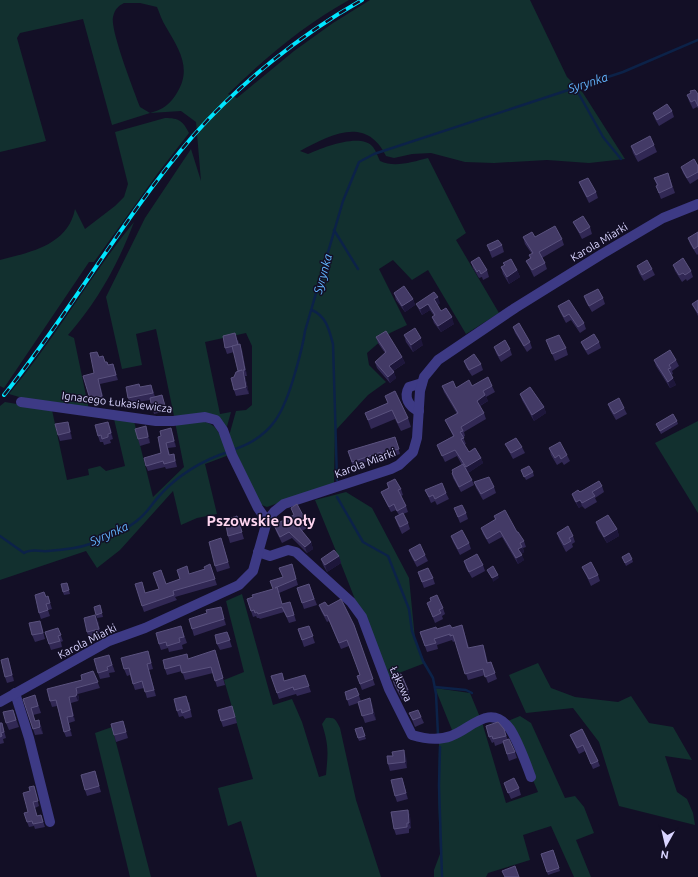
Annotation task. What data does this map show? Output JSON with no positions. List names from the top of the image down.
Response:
{
  "streets": {
    "street": ["Karola Miarki", "Ignacego Łukasiewicza", "Łąkowa"]
  },
  "crossings": [
    ["Karola Miarki", "Ignacego Łukasiewicza"],
    ["Karola Miarki", "Łąkowa"]
  ],
  "districts": ["Pszowskie Doły"],
  "water": ["Syrynka"],
  "north": "bottom"
}
